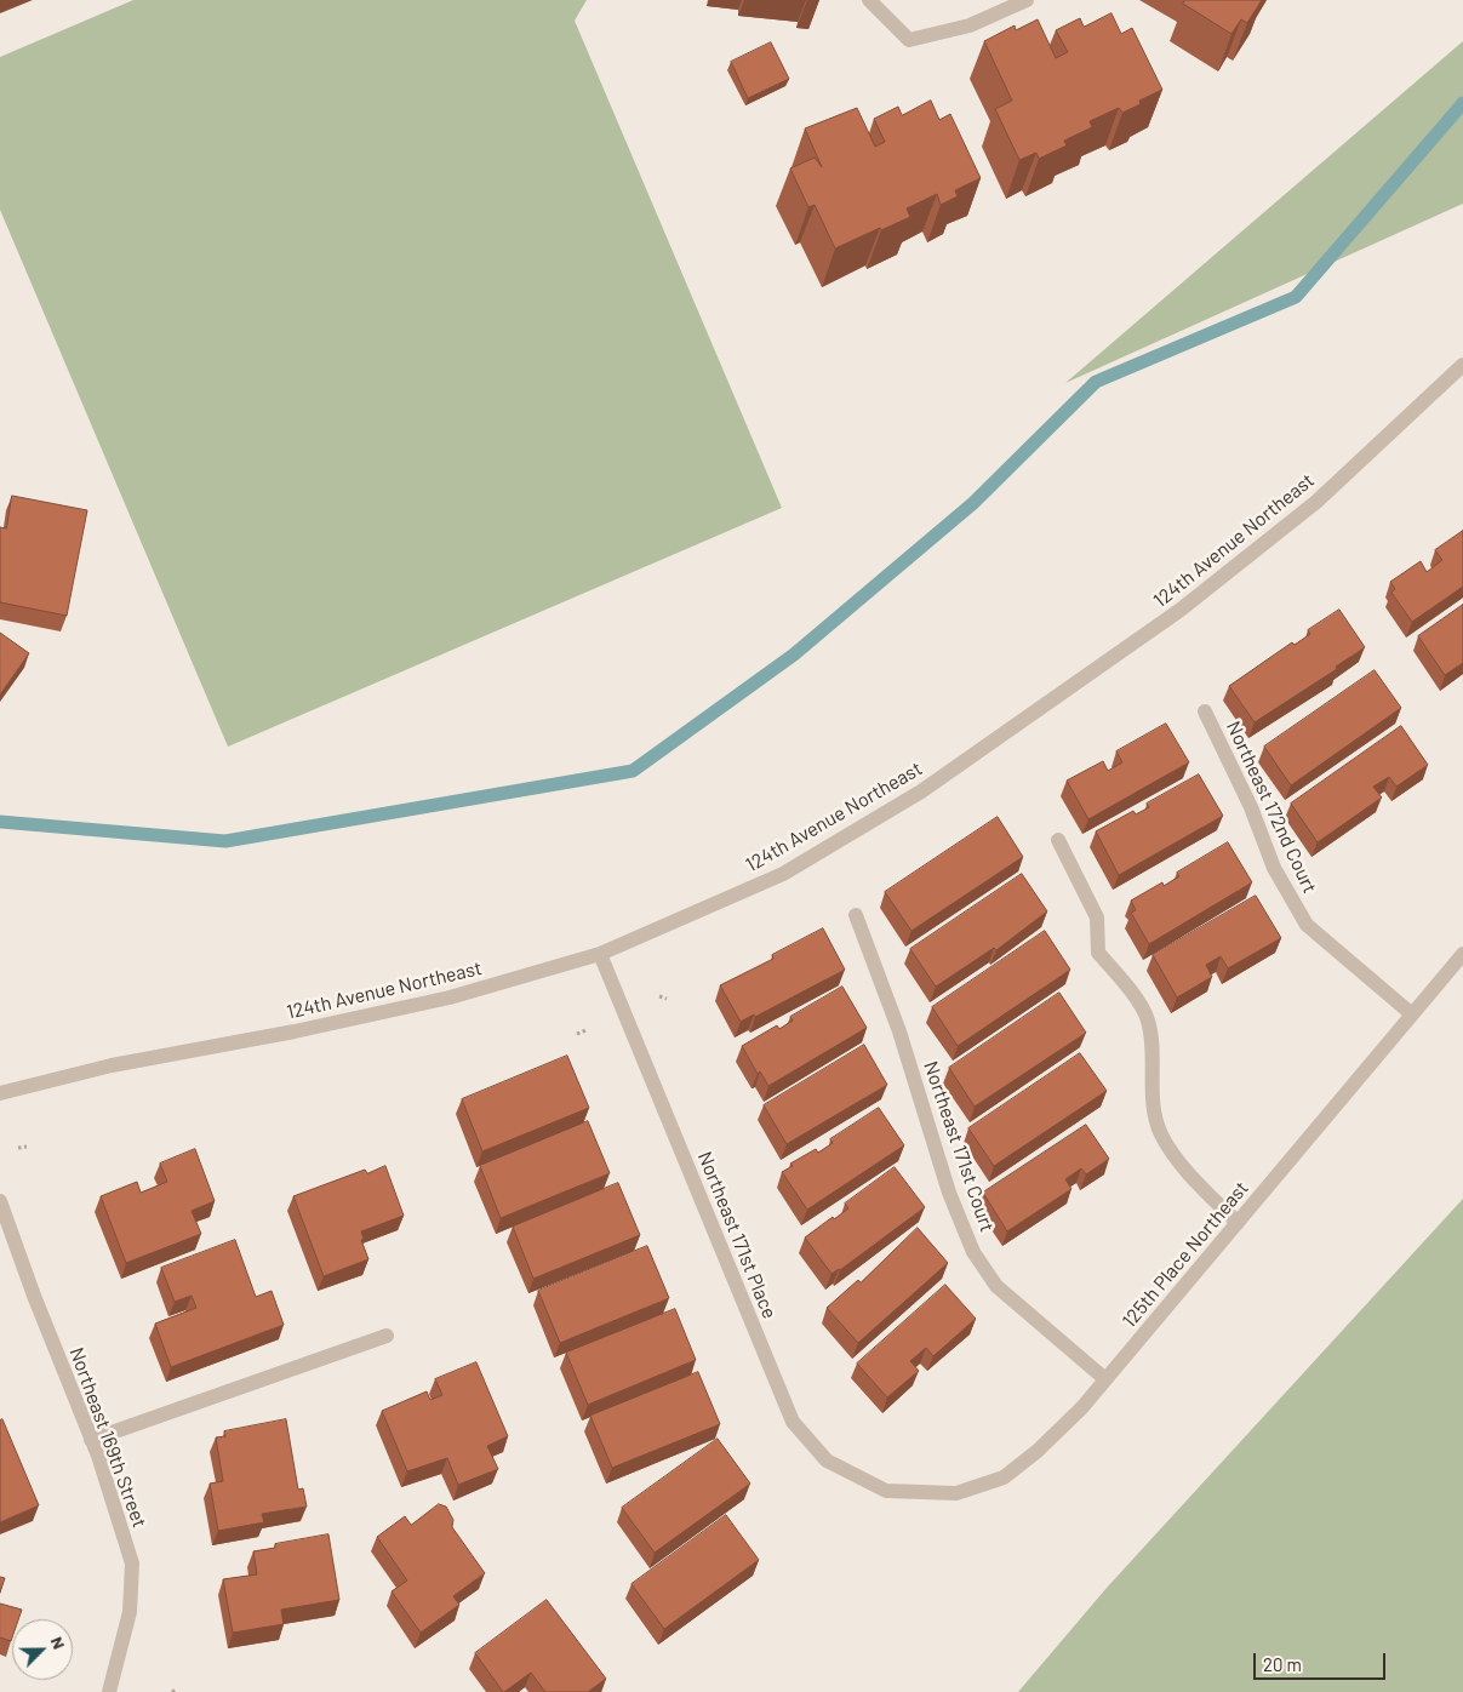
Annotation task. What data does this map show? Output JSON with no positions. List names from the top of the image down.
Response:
{
  "streets": {
    "street": [
      "124th Avenue Northeast",
      "Northeast 172nd Court",
      "Northeast 171st Court",
      "Northeast 171st Place",
      "125th Place Northeast",
      "Northeast 169th Street"
    ]
  },
  "crossings": [
    ["124th Avenue Northeast", "Northeast 171st Place"],
    ["Northeast 172nd Court", "125th Place Northeast"],
    ["Northeast 171st Court", "125th Place Northeast"],
    ["Northeast 171st Place", "125th Place Northeast"]
  ],
  "scale_bar": "20 m",
  "north": "top right"
}
